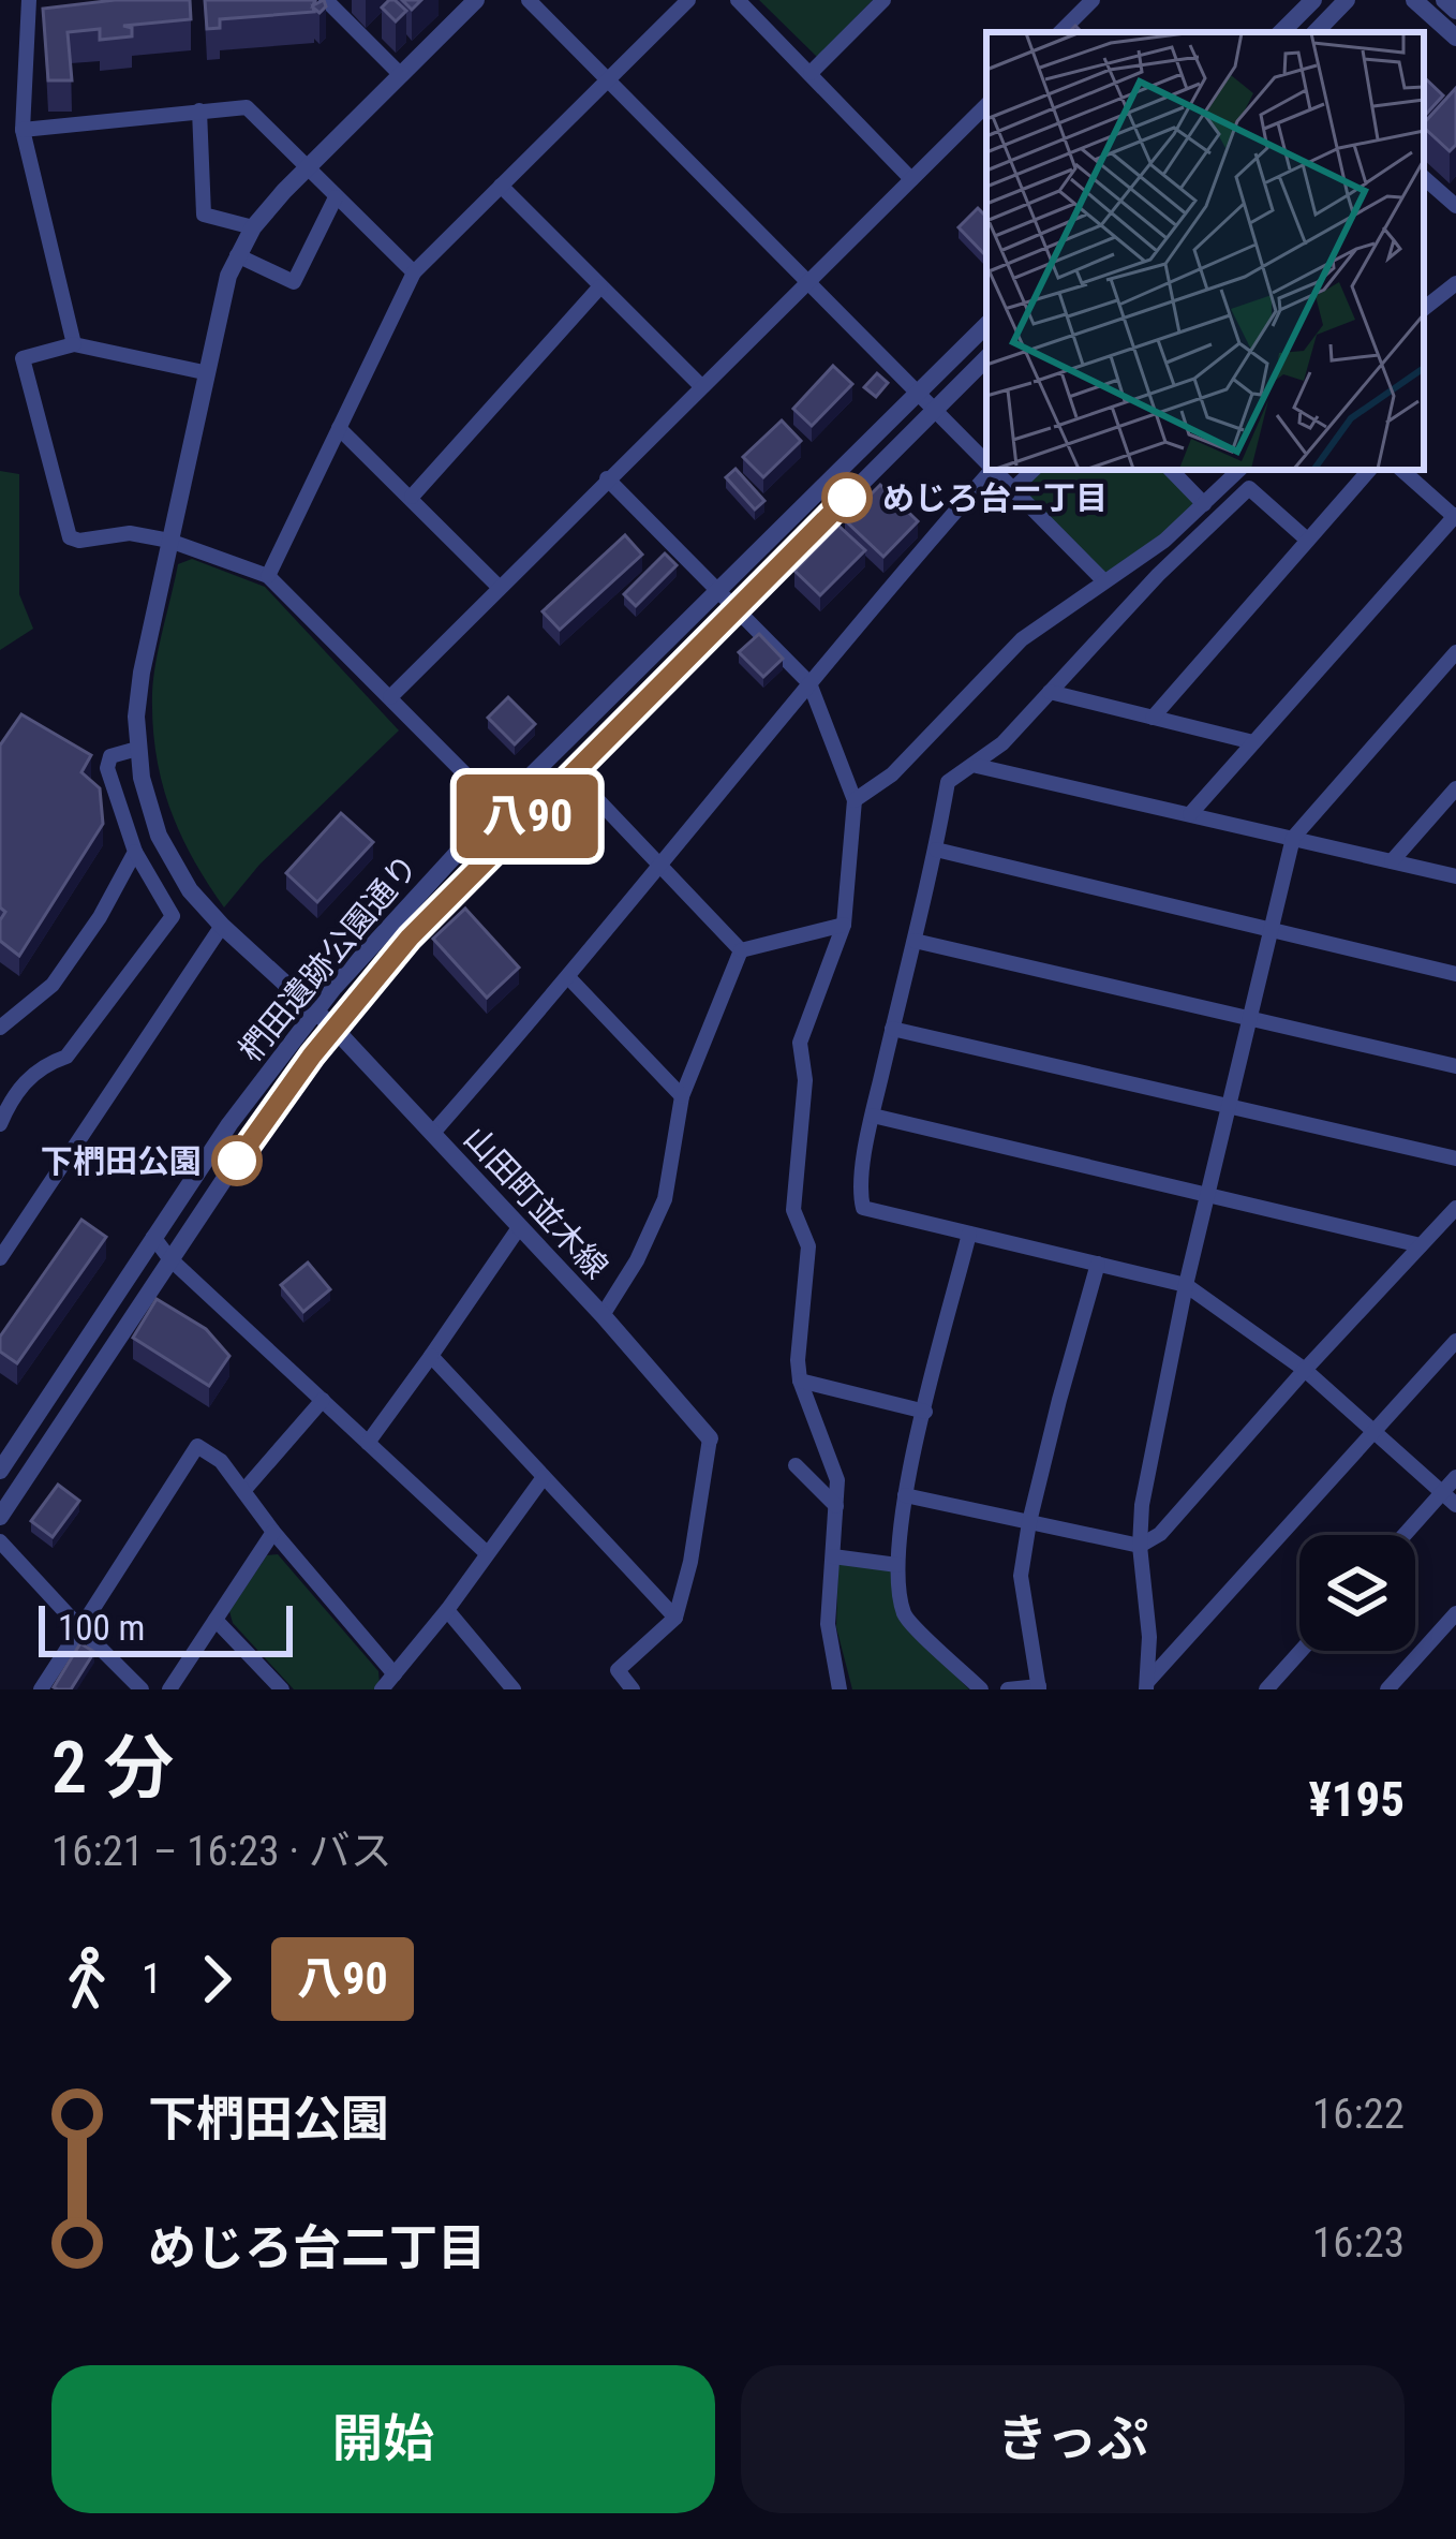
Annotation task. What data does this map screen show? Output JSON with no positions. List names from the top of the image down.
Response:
{
  "streets": {
    "street": ["椚田遺跡公園通り", "山田町並木線"]
  },
  "crossings": [
    ["椚田遺跡公園通り", "山田町並木線"]
  ],
  "places": ["めじろ台二丁目", "下椚田公園"],
  "lines": ["bus line 八90"],
  "scale_bar": "100 m",
  "page": {
    "on_map": "八90",
    "scale": "100 m",
    "heading": ["2 分", "16:21 – 16:23 · バス", "¥195"],
    "legs": ["1", "八90"],
    "list": [
      {
        "name": "下椚田公園",
        "value": "16:22"
      },
      {
        "name": "めじろ台二丁目",
        "value": "16:23"
      }
    ],
    "buttons": ["開始", "きっぷ"]
  }
}
